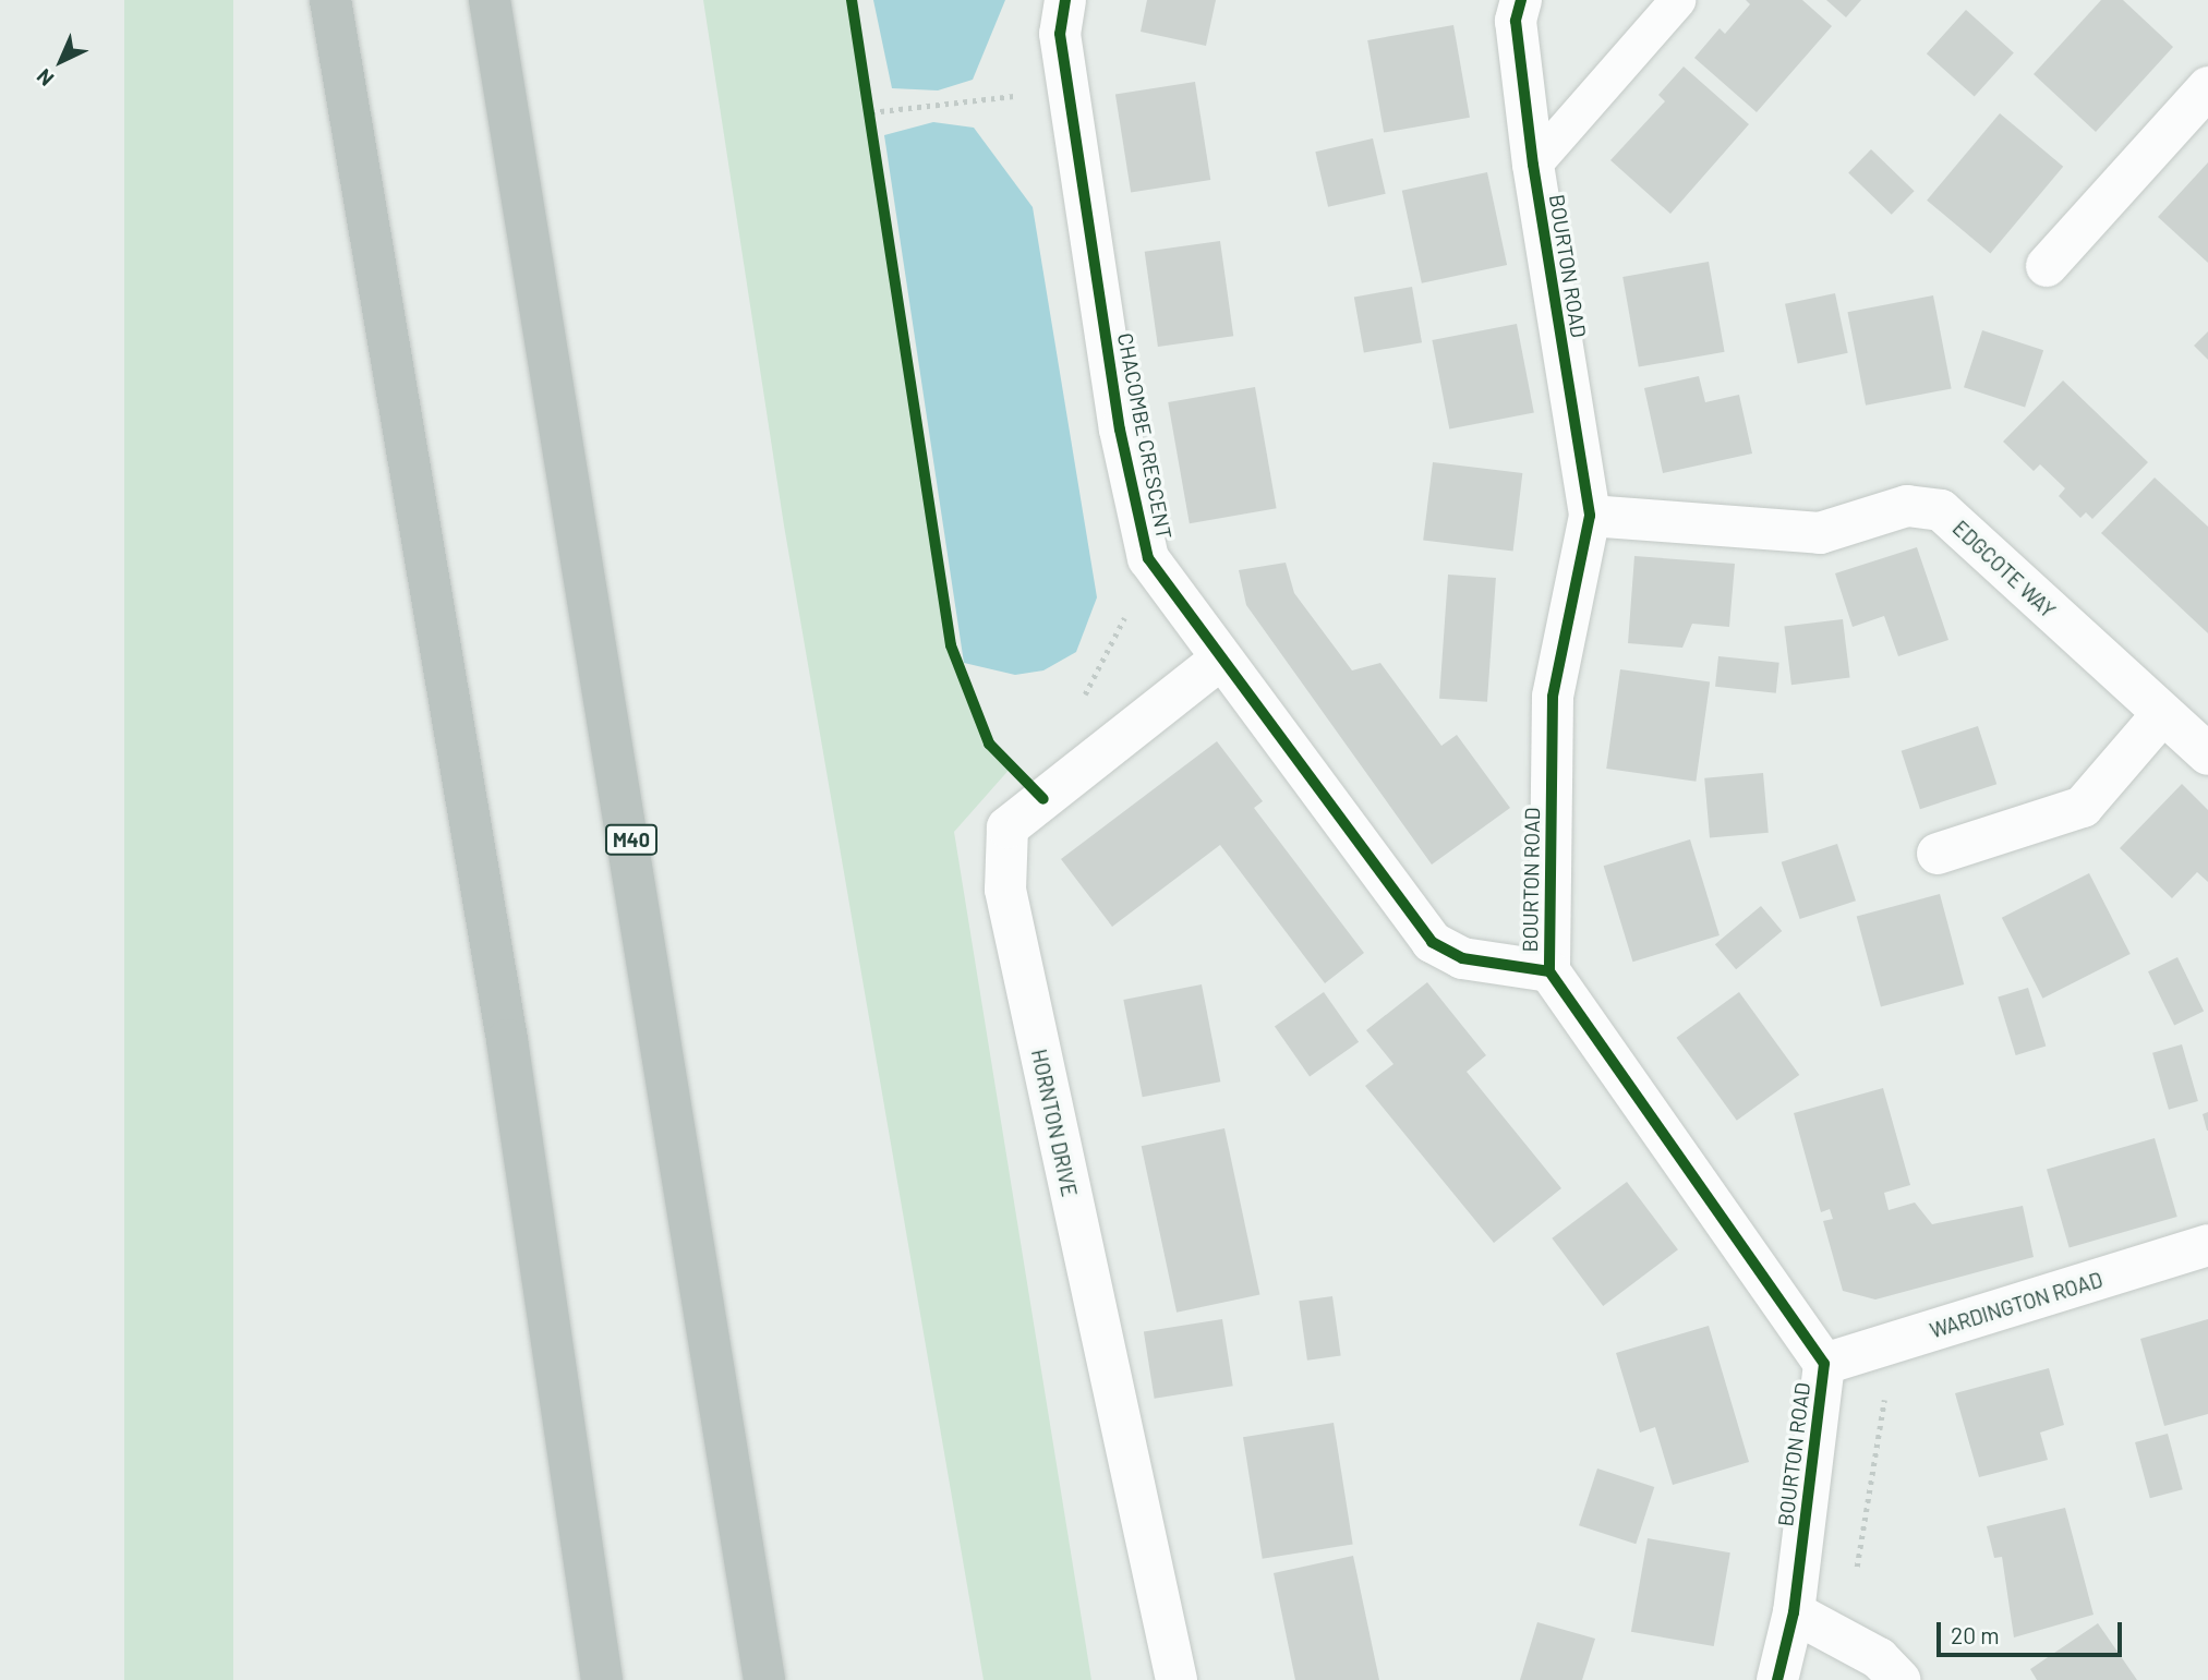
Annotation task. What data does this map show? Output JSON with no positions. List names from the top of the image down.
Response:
{
  "streets": {
    "highway": ["M40"],
    "street": [
      "BOURTON ROAD",
      "CHACOMBE CRESCENT",
      "EDGCOTE WAY",
      "HORNTON DRIVE",
      "WARDINGTON ROAD"
    ]
  },
  "crossings": [
    ["BOURTON ROAD", "CHACOMBE CRESCENT"],
    ["BOURTON ROAD", "EDGCOTE WAY"],
    ["BOURTON ROAD", "WARDINGTON ROAD"],
    ["CHACOMBE CRESCENT", "HORNTON DRIVE"]
  ],
  "scale_bar": "20 m",
  "north": "bottom left"
}
